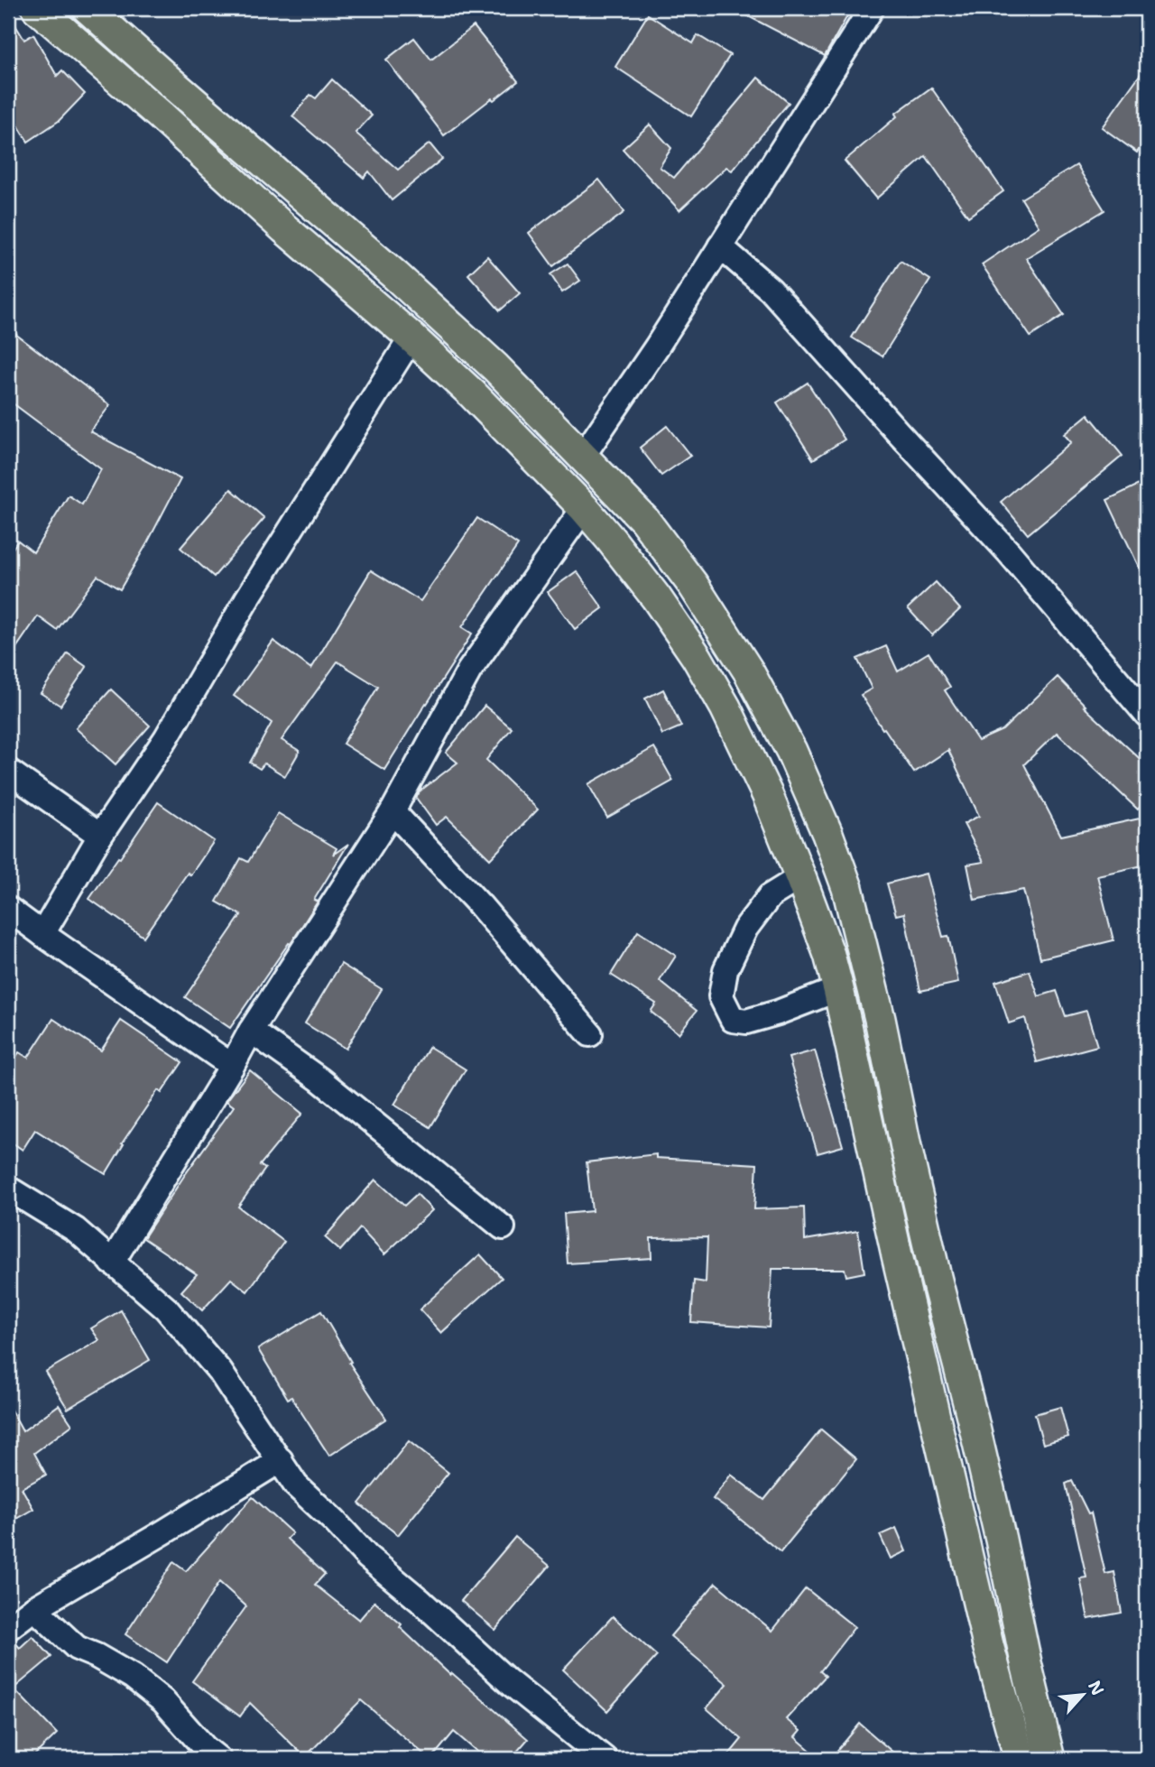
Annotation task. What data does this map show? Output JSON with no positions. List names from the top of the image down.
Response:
{
  "north": "top right"
}
